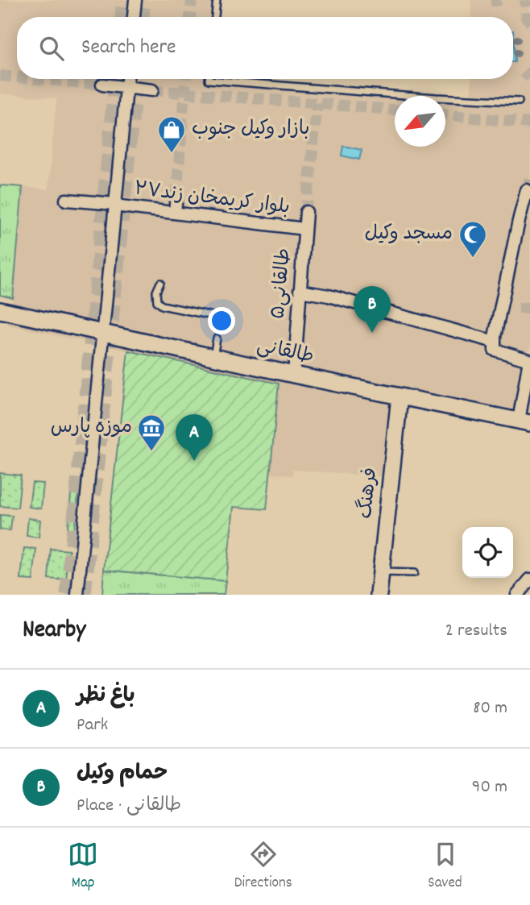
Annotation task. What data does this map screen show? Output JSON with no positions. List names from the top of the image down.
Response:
{
  "streets": {
    "street": [
      "بلوار کریمخان زند۲۷",
      "طالقانی۵",
      "طالقانی",
      "فرهنگ"
    ]
  },
  "crossings": [
    ["بلوار کریمخان زند۲۷", "طالقانی۵"],
    ["طالقانی۵", "طالقانی"],
    ["طالقانی", "فرهنگ"]
  ],
  "places": {
    "shop": ["بازار وکیل جنوب"],
    "mosque": ["مسجد وکیل"],
    "museum": ["موزه پارس"]
  },
  "north": "bottom left",
  "page": {
    "search": "Search here",
    "pins": ["B", "A"],
    "heading": ["Nearby", "2 results"],
    "list": [
      {
        "mark": "A",
        "name": "باغ نظر",
        "note": "Park",
        "value": "80 m"
      },
      {
        "mark": "B",
        "name": "حمام وکیل",
        "note": "Place · طالقانی",
        "value": "90 m"
      }
    ],
    "nav": ["Map", "Directions", "Saved"]
  }
}
